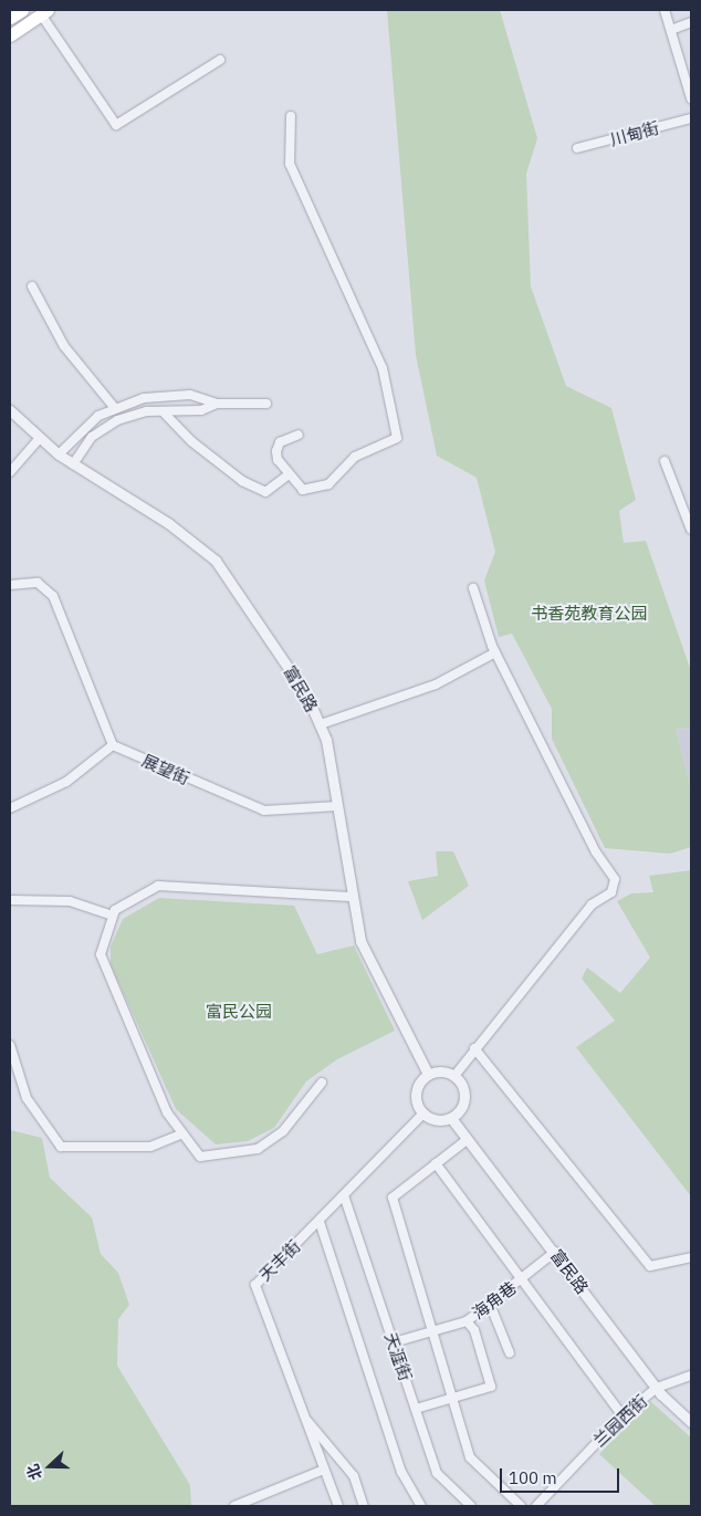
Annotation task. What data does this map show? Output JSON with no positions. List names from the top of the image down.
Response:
{
  "streets": {
    "street": [
      "川甸街",
      "富民路",
      "展望街",
      "天丰街",
      "海角巷",
      "天涯街",
      "兰园西街"
    ]
  },
  "crossings": [
    ["富民路", "展望街"],
    ["富民路", "天丰街"],
    ["富民路", "海角巷"],
    ["富民路", "兰园西街"],
    ["天丰街", "天涯街"],
    ["海角巷", "天涯街"]
  ],
  "parks": ["书香苑教育公园", "富民公园"],
  "scale_bar": "100 m",
  "north": "left"
}
